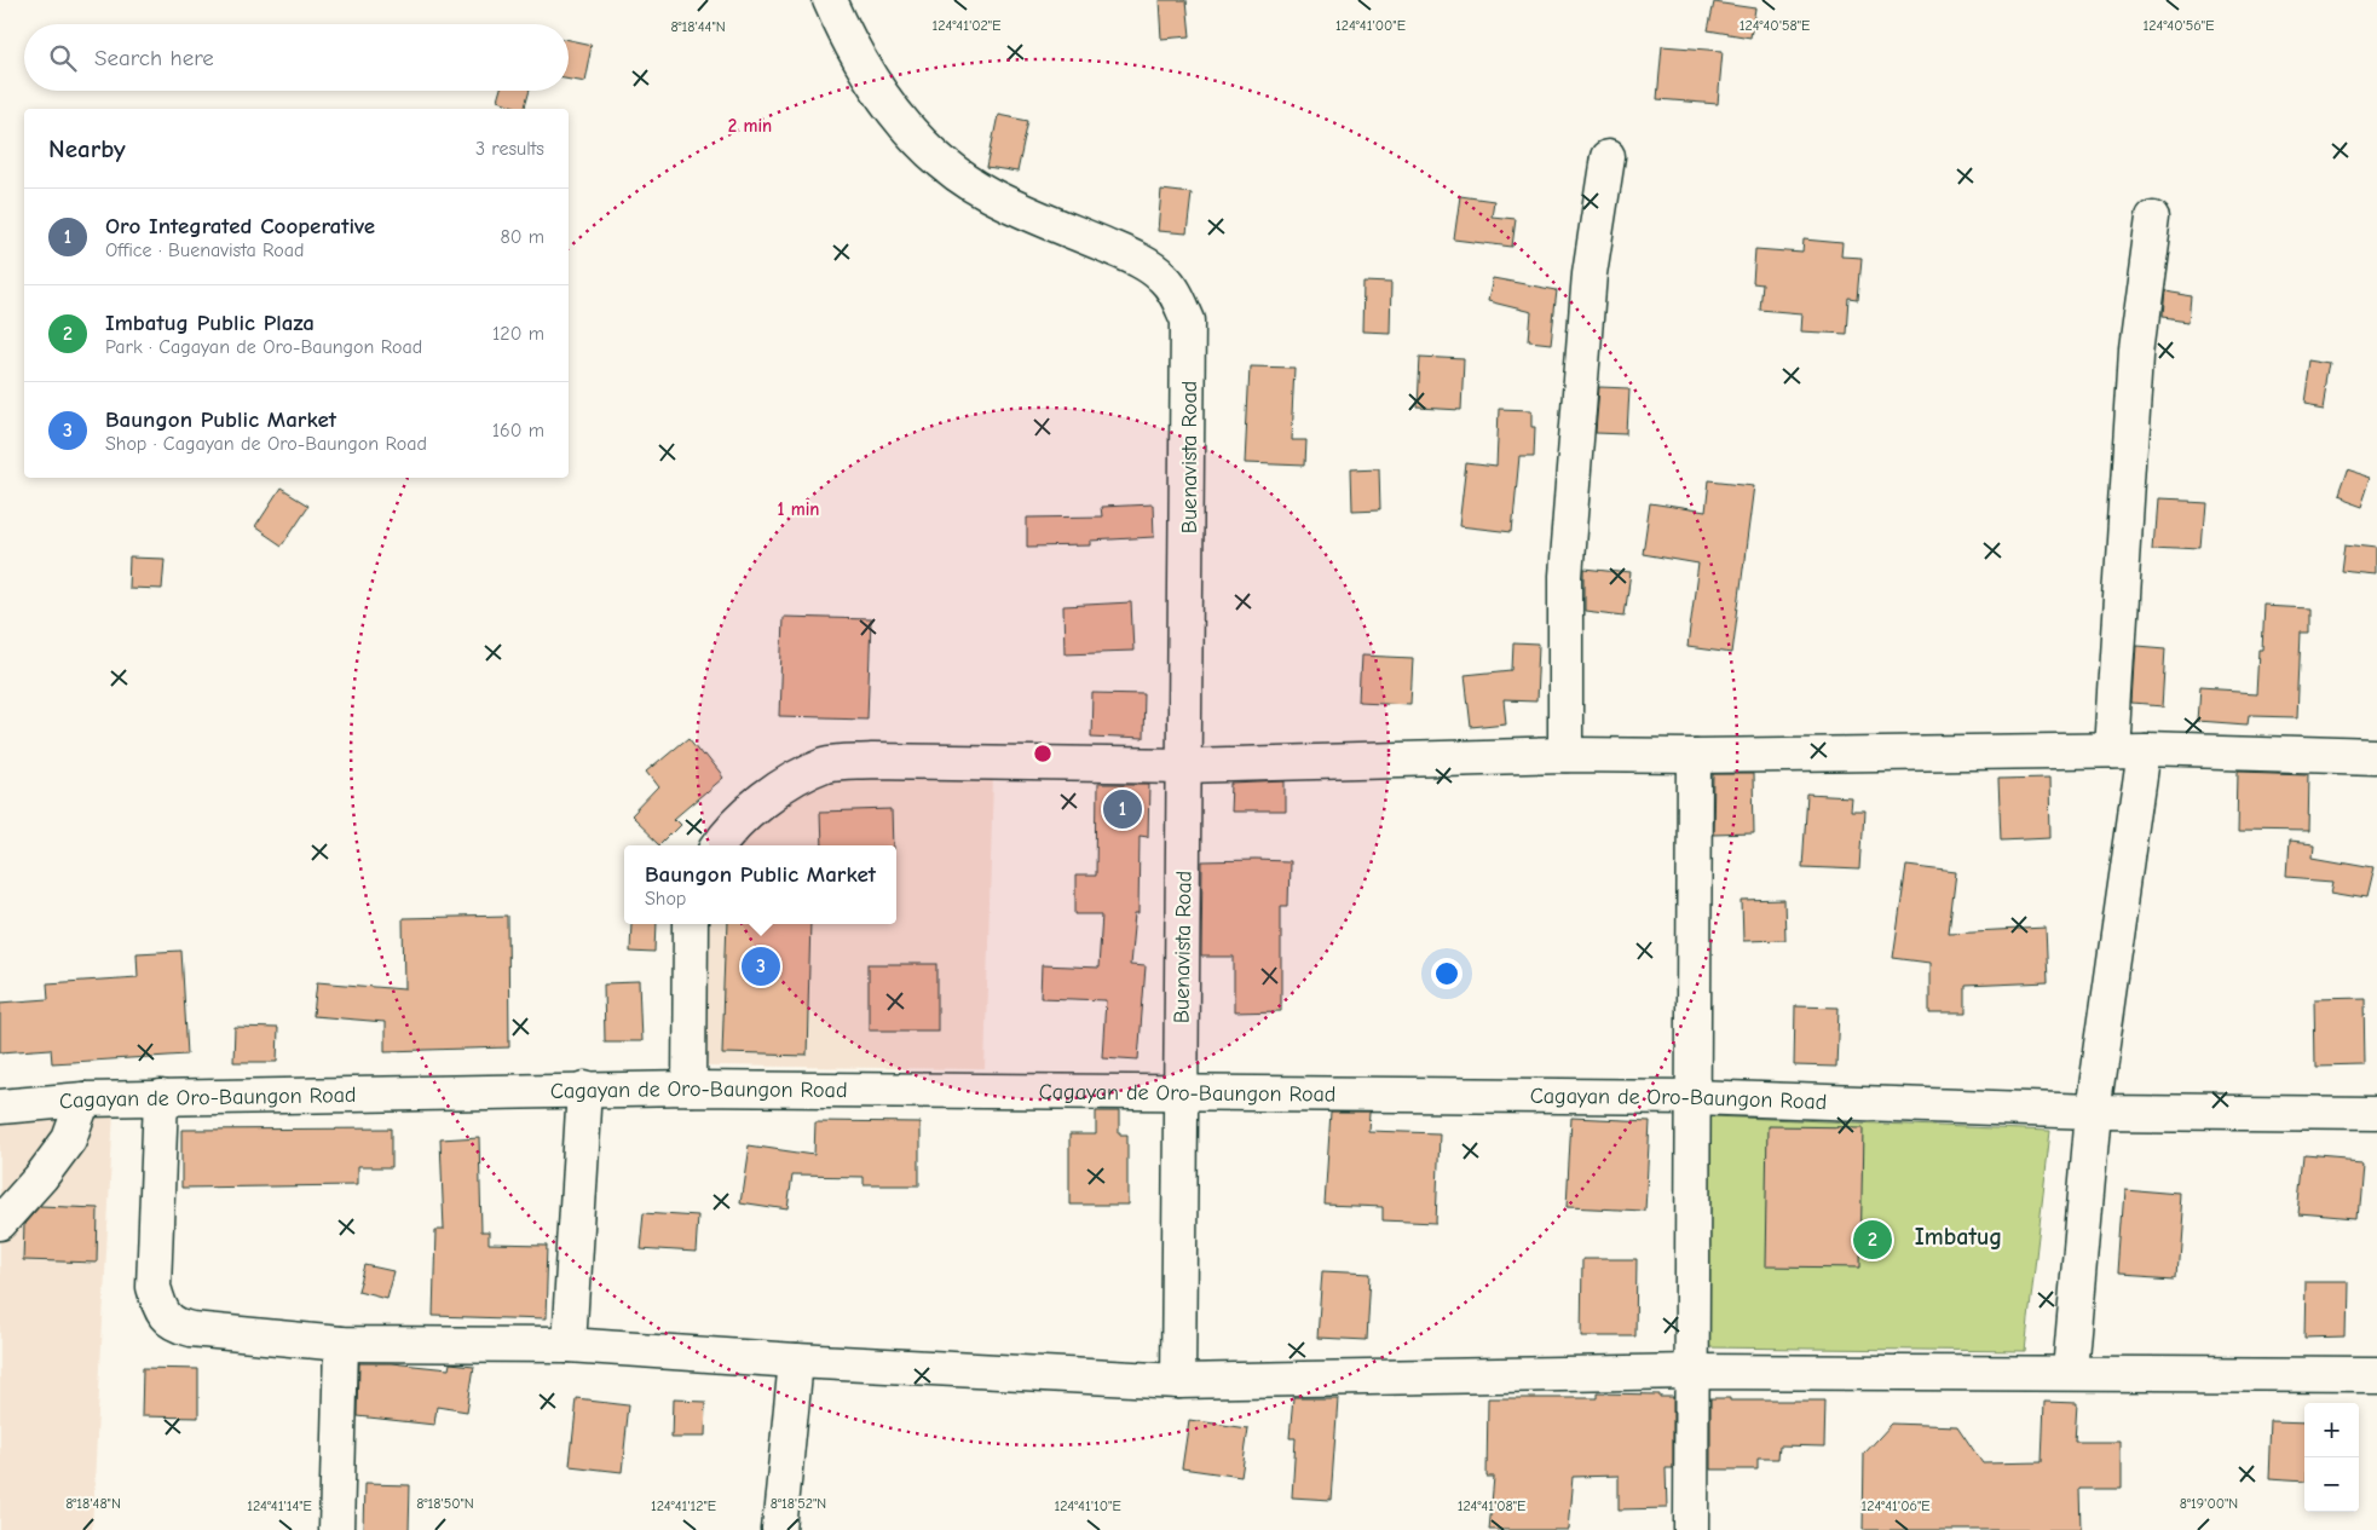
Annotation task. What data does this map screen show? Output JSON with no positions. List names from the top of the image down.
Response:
{
  "streets": {
    "street": ["Buenavista Road", "Cagayan de Oro-Baungon Road"]
  },
  "crossings": [
    ["Buenavista Road", "Cagayan de Oro-Baungon Road"]
  ],
  "districts": ["Imbatug"],
  "page": {
    "search": "Search here",
    "heading": ["Nearby", "3 results"],
    "list": [
      {
        "mark": "1",
        "name": "Oro Integrated Cooperative",
        "note": "Office · Buenavista Road",
        "value": "80 m"
      },
      {
        "mark": "2",
        "name": "Imbatug Public Plaza",
        "note": "Park · Cagayan de Oro-Baungon Road",
        "value": "120 m"
      },
      {
        "mark": "3",
        "name": "Baungon Public Market",
        "note": "Shop · Cagayan de Oro-Baungon Road",
        "value": "160 m"
      }
    ],
    "pins": ["1", "3", "2"],
    "popup": ["Baungon Public Market", "Shop"],
    "map_buttons": ["+", "−"]
  },
  "coordinates": [
    "124°40'56\"E",
    "124°41'02\"E",
    "124°41'00\"E",
    "124°40'58\"E",
    "8°18'44\"N",
    "8°18'48\"N",
    "8°18'50\"N",
    "8°18'52\"N",
    "8°19'00\"N",
    "124°41'14\"E",
    "124°41'12\"E",
    "124°41'10\"E",
    "124°41'08\"E",
    "124°41'06\"E"
  ],
  "rings": ["2 min", "1 min"]
}
